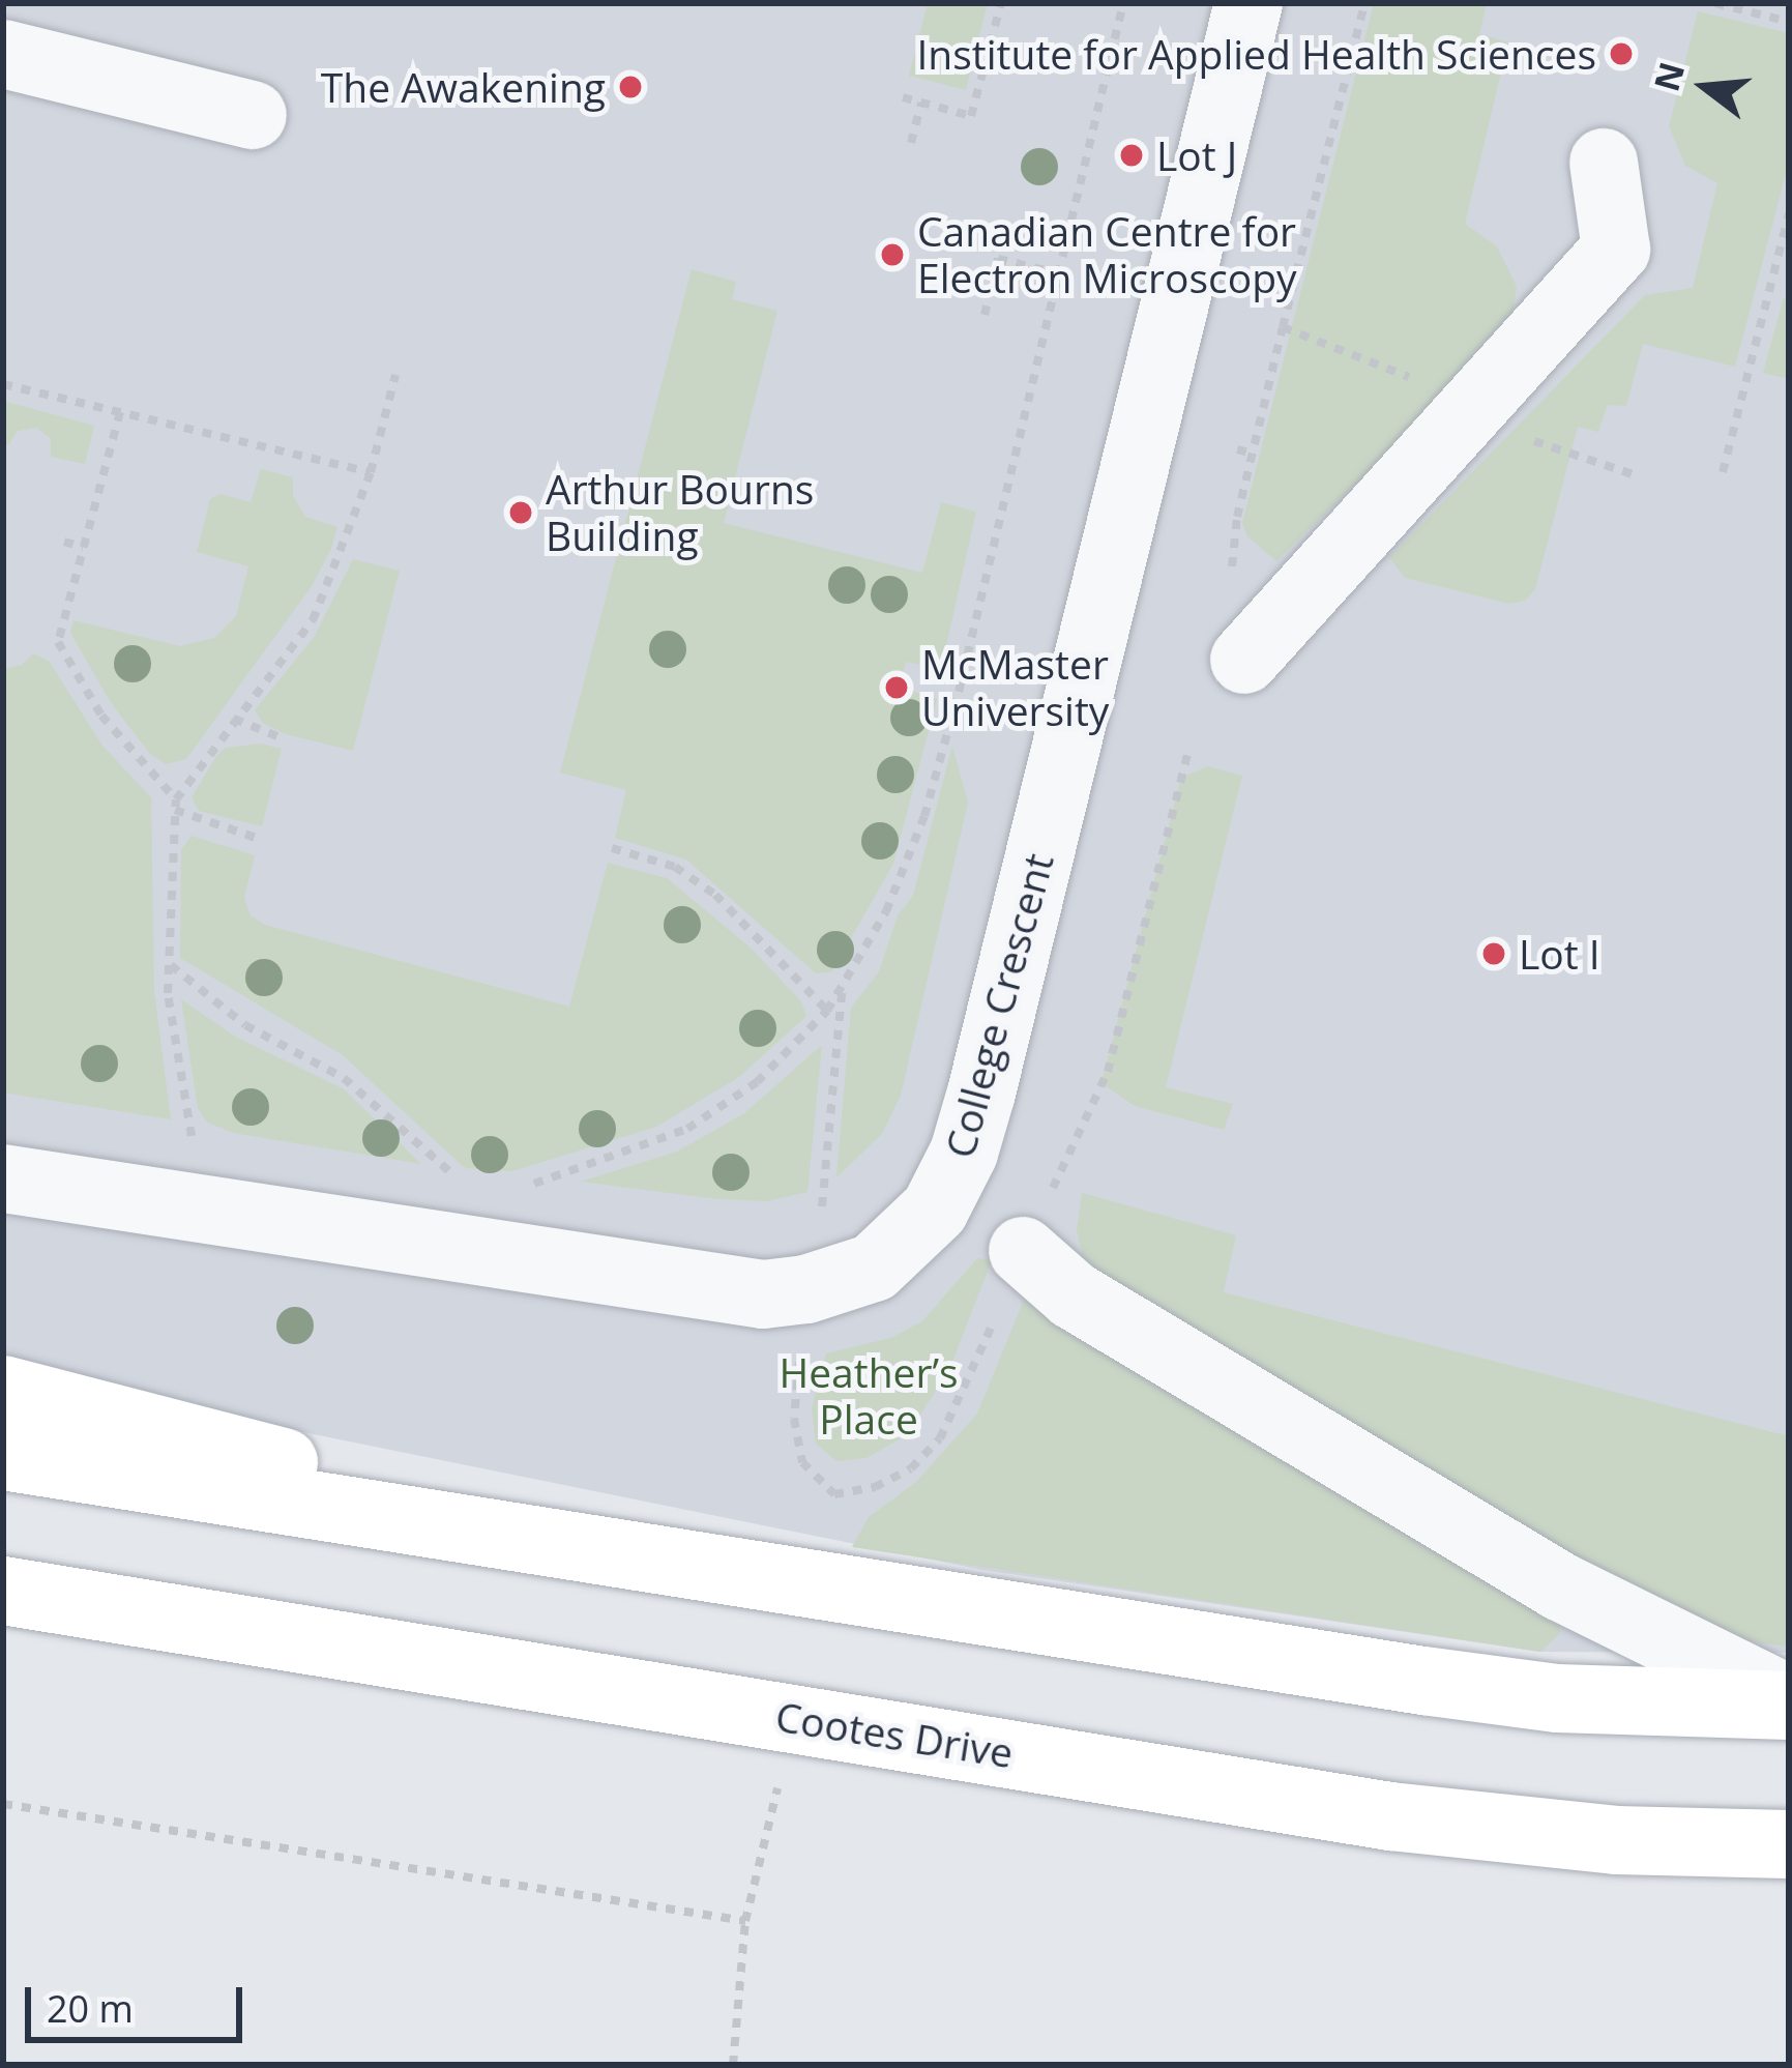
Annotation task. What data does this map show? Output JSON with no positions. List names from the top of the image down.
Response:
{
  "streets": {
    "main road": ["Cootes Drive"],
    "lane": ["College Crescent"]
  },
  "parks": ["Heather’s Place"],
  "places": [
    "Institute for Applied Health Sciences",
    "The Awakening",
    "Lot J",
    "Canadian Centre for Electron Microscopy",
    "Arthur Bourns Building",
    "McMaster University",
    "Lot I"
  ],
  "scale_bar": "20 m",
  "north": "left"
}
